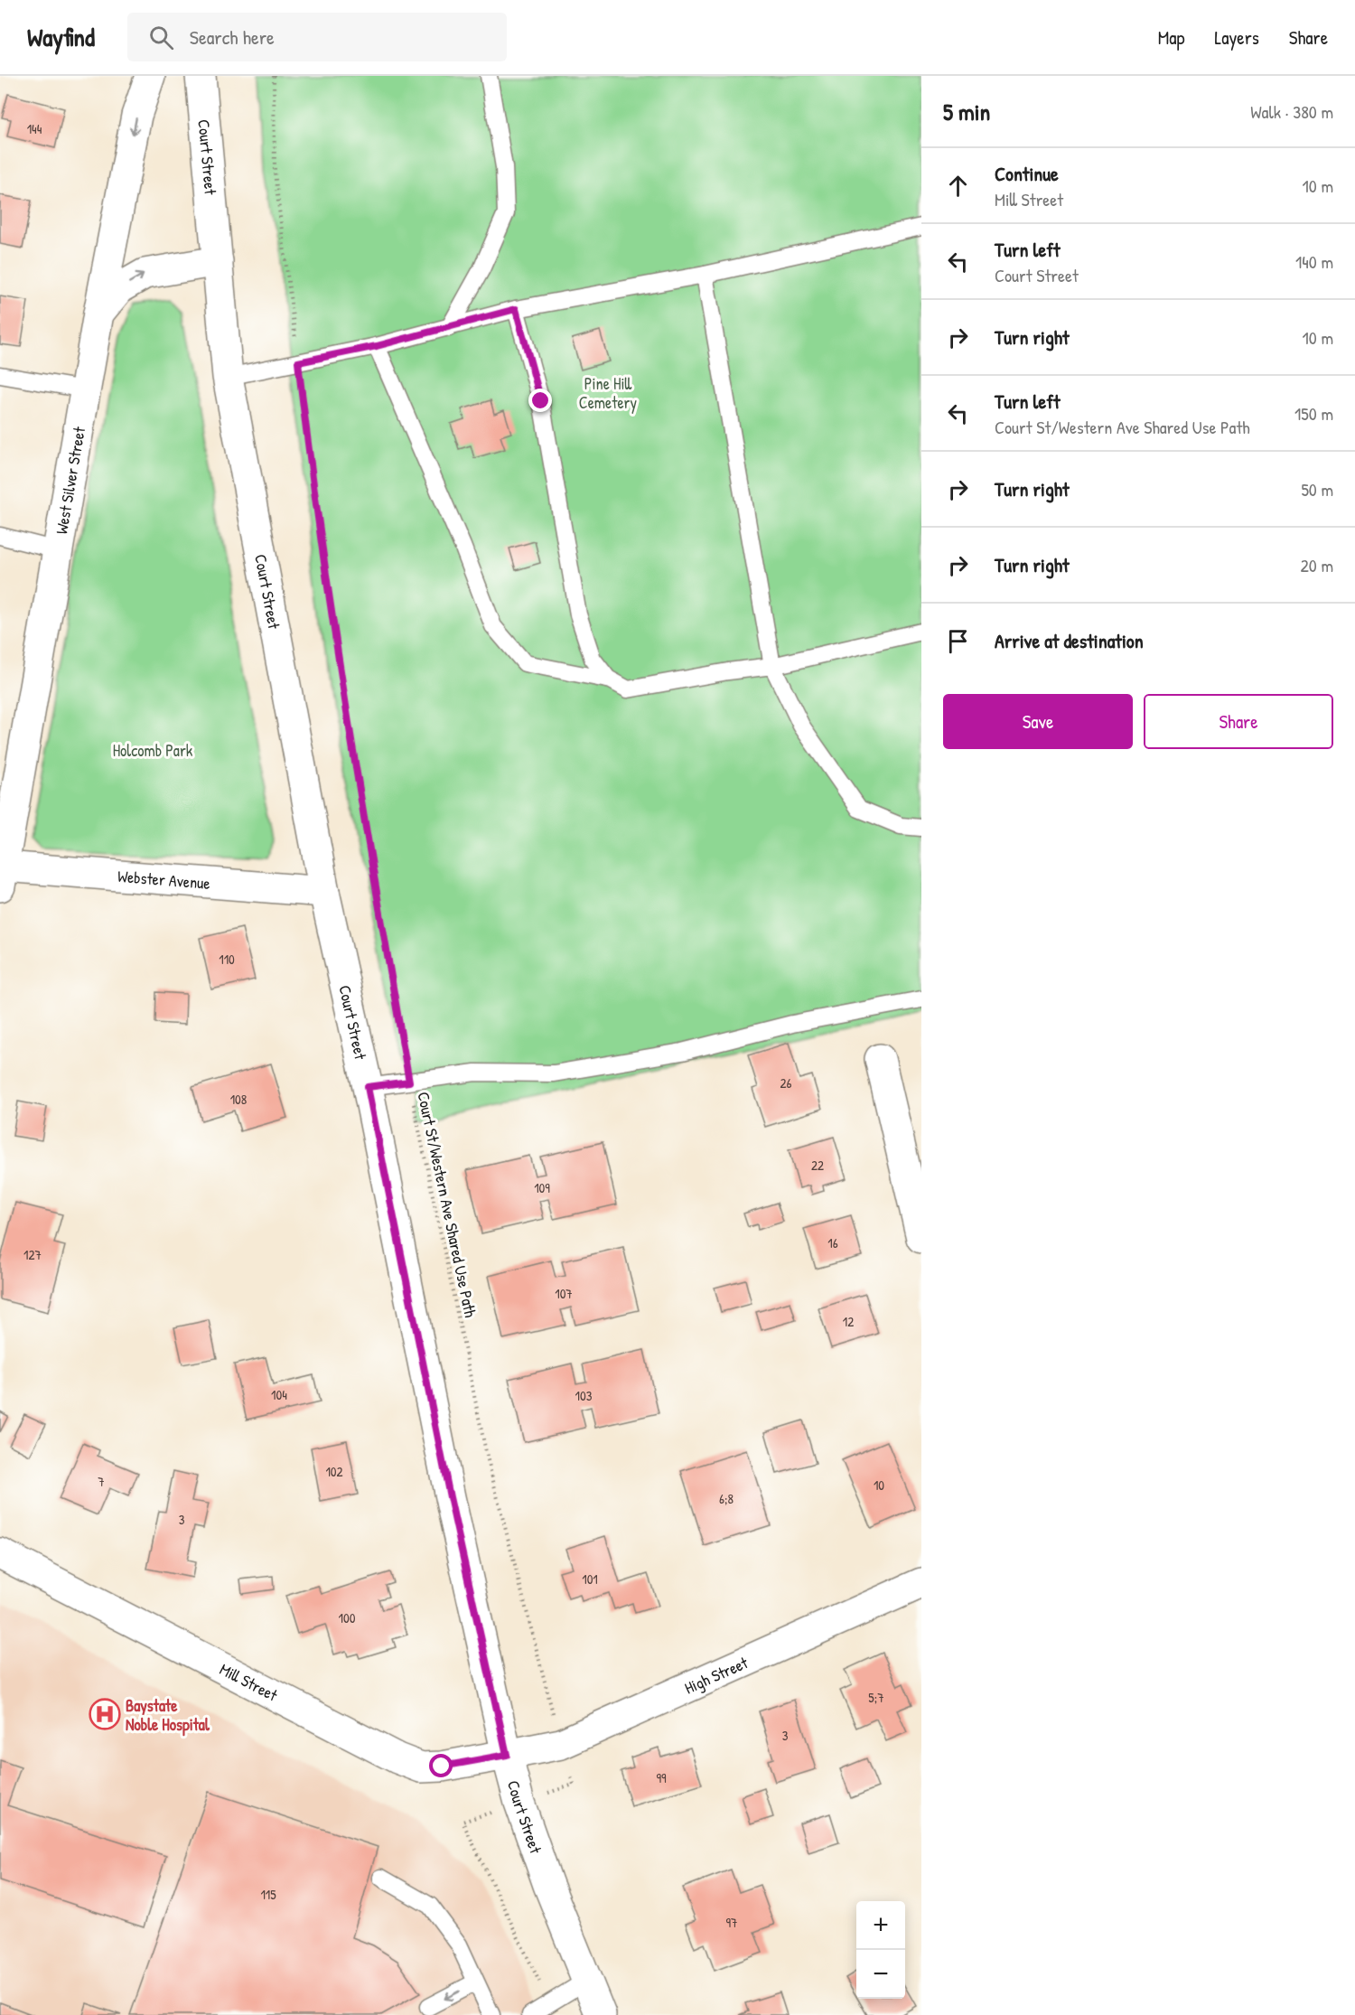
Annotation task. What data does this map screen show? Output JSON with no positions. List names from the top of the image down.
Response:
{
  "streets": {
    "main road": [
      "Court Street",
      "West Silver Street",
      "Webster Avenue",
      "High Street",
      "Mill Street"
    ],
    "path": ["Court St/Western Ave Shared Use Path"]
  },
  "crossings": [
    ["Court Street", "Webster Avenue"],
    ["Court Street", "High Street"],
    ["Court Street", "Mill Street"],
    ["West Silver Street", "Webster Avenue"],
    ["High Street", "Mill Street"]
  ],
  "parks": ["Pine Hill Cemetery", "Holcomb Park"],
  "places": {
    "hospital": ["Baystate Noble Hospital"]
  },
  "house_numbers": [
    "144",
    "110",
    "26",
    "108",
    "22",
    "109",
    "16",
    "127",
    "107",
    "12",
    "104",
    "103",
    "102",
    "7",
    "10",
    "6;8",
    "3",
    "101",
    "100",
    "5;7",
    "3",
    "99",
    "115",
    "97"
  ],
  "page": {
    "header": "Wayfind",
    "search": "Search here",
    "nav": ["Map", "Layers", "Share"],
    "heading": ["5 min", "Walk · 380 m"],
    "list": [
      ["Continue", "Mill Street", "10 m"],
      ["Turn left", "Court Street", "140 m"],
      ["Turn right", "10 m"],
      ["Turn left", "Court St/Western Ave Shared Use Path", "150 m"],
      ["Turn right", "50 m"],
      ["Turn right", "20 m"],
      "Arrive at destination"
    ],
    "buttons": ["Save", "Share"],
    "map_buttons": ["+", "−"]
  }
}
